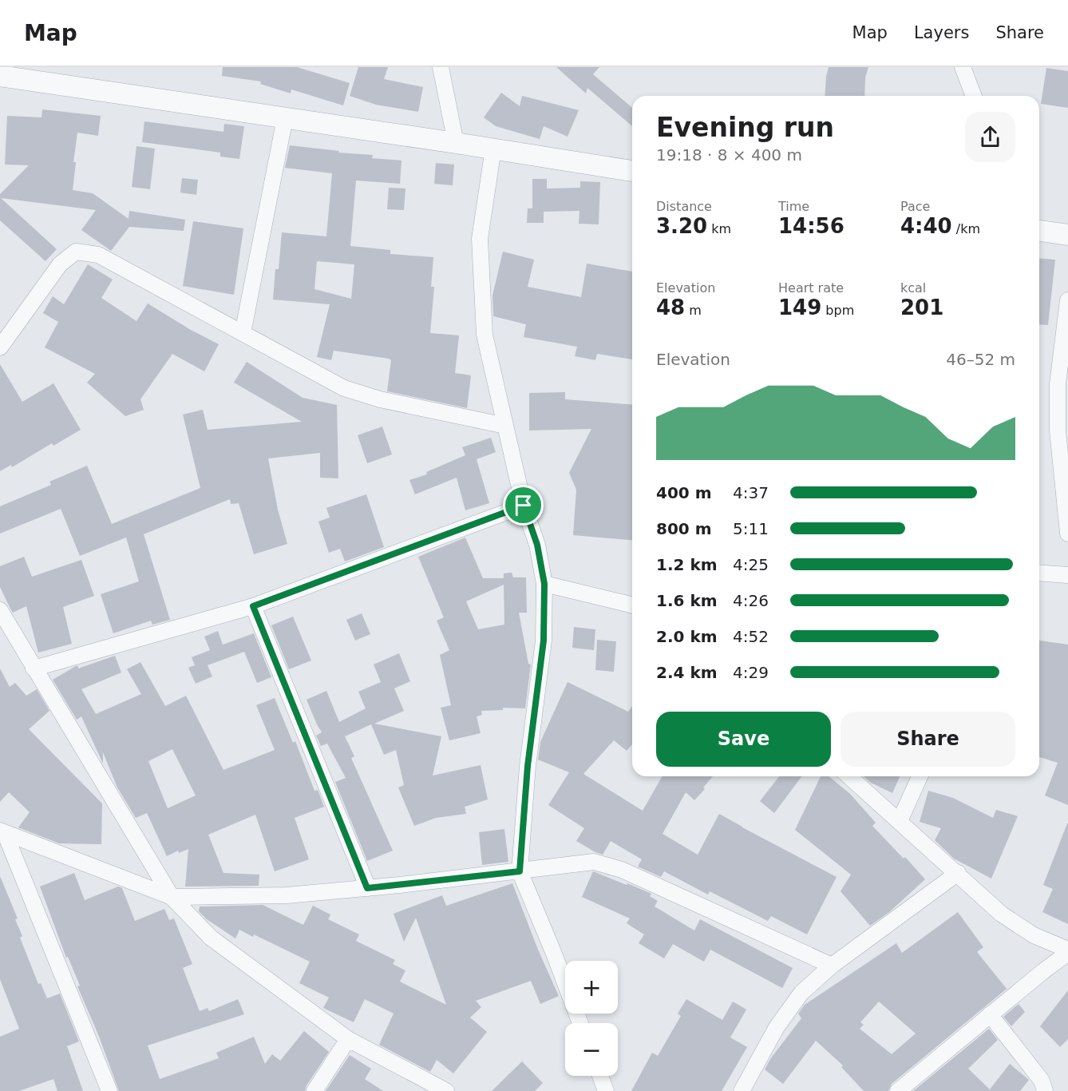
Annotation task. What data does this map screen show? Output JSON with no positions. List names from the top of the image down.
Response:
{
  "page": {
    "header": "Map",
    "nav": ["Map", "Layers", "Share"],
    "heading": ["Evening run", "19:18 · 8 × 400 m"],
    "stats": [
      ["Distance", "3.20 km"],
      ["Time", "14:56"],
      ["Pace", "4:40 /km"],
      ["Elevation", "48 m"],
      ["Heart rate", "149 bpm"],
      ["kcal", "201"]
    ],
    "chart": ["Elevation", "46–52 m"],
    "list": [
      {
        "name": "400 m",
        "note": "4:37"
      },
      {
        "name": "800 m",
        "note": "5:11"
      },
      {
        "name": "1.2 km",
        "note": "4:25"
      },
      {
        "name": "1.6 km",
        "note": "4:26"
      },
      {
        "name": "2.0 km",
        "note": "4:52"
      },
      {
        "name": "2.4 km",
        "note": "4:29"
      }
    ],
    "buttons": ["Save", "Share"],
    "map_buttons": ["+", "−"]
  }
}
